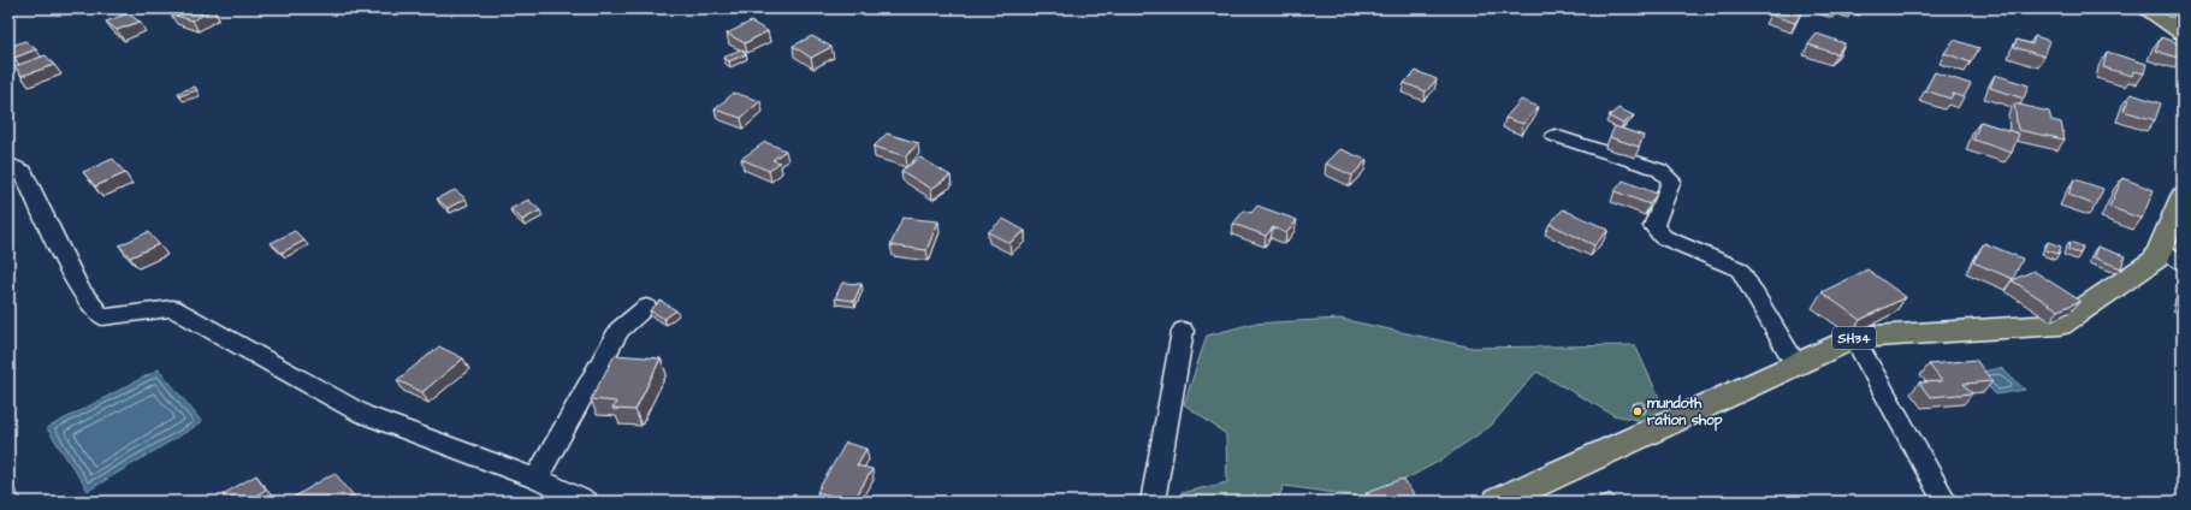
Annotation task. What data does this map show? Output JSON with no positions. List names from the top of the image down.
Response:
{
  "streets": {
    "main road": ["SH34"]
  },
  "places": ["mundoth ration shop"]
}
